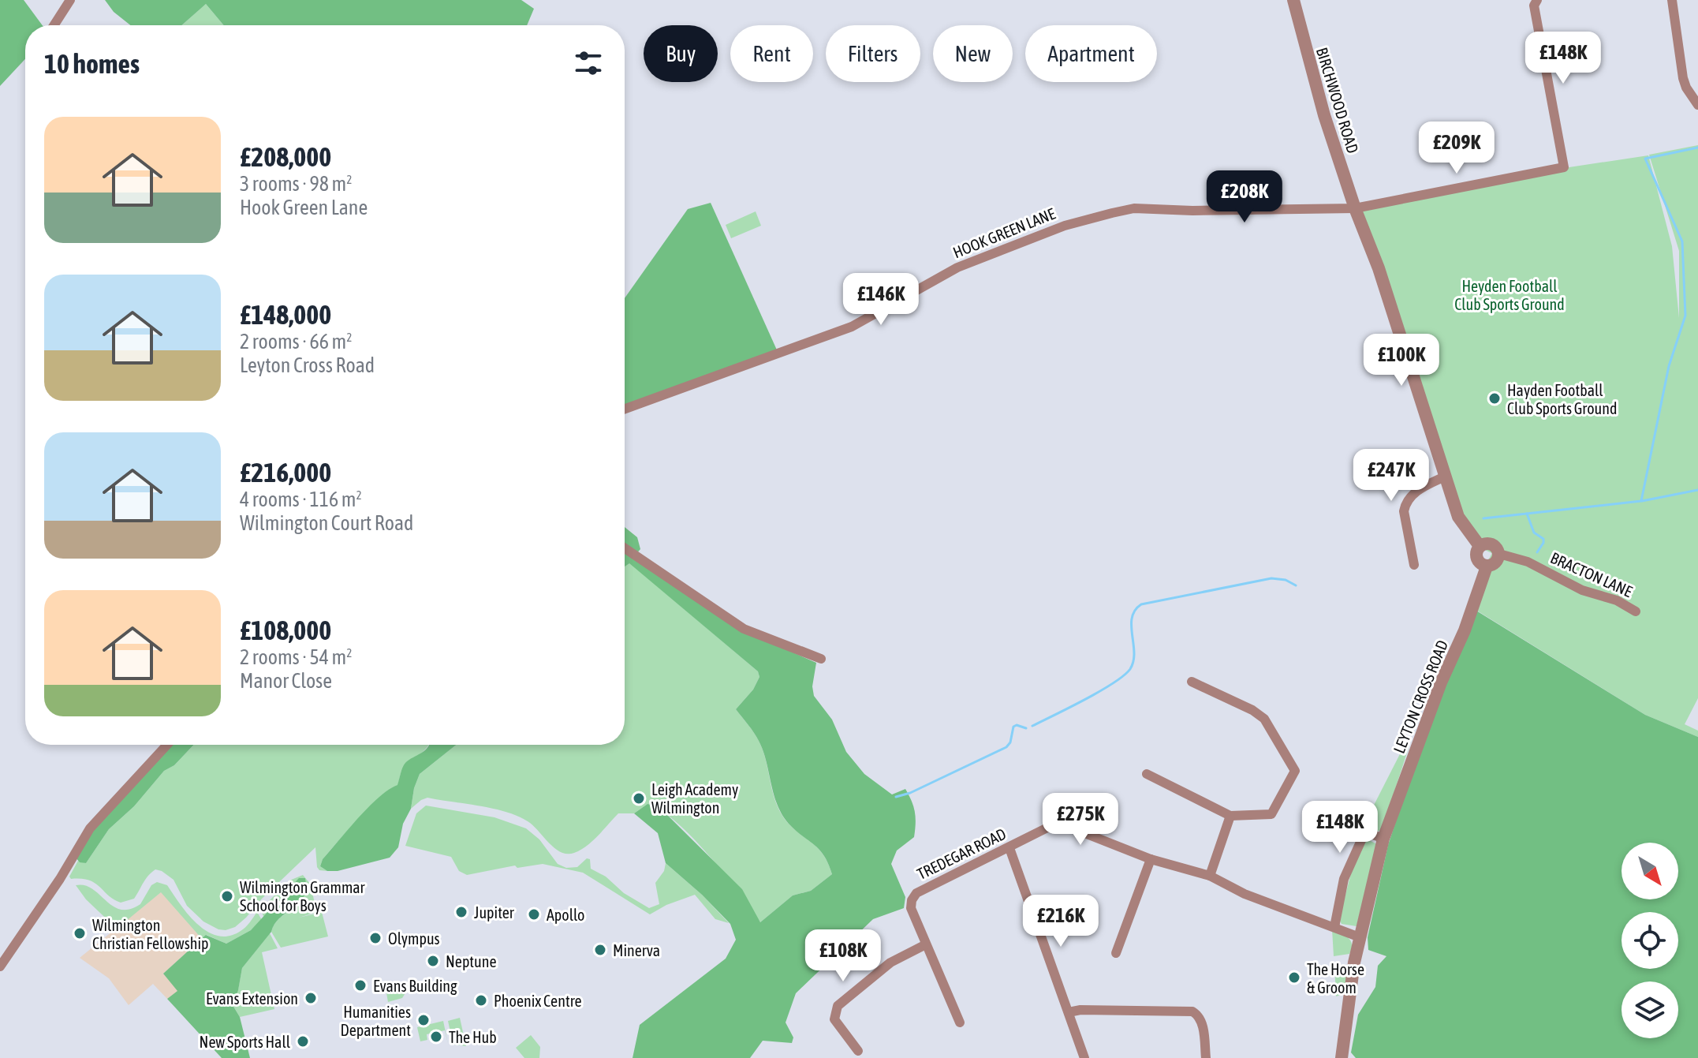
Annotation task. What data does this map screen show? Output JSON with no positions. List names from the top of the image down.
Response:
{
  "streets": {
    "street": [
      "BIRCHWOOD ROAD",
      "HOOK GREEN LANE",
      "BRACTON LANE",
      "LEYTON CROSS ROAD",
      "TREDEGAR ROAD"
    ]
  },
  "crossings": [
    ["BIRCHWOOD ROAD", "HOOK GREEN LANE"],
    ["BRACTON LANE", "LEYTON CROSS ROAD"],
    ["LEYTON CROSS ROAD", "TREDEGAR ROAD"]
  ],
  "parks": ["Heyden Football Club Sports Ground"],
  "places": [
    "Hayden Football Club Sports Ground",
    "Leigh Academy Wilmington",
    "Wilmington Grammar School for Boys",
    "Jupiter",
    "Apollo",
    "Wilmington Christian Fellowship",
    "Olympus",
    "Minerva",
    "Neptune",
    "The Horse & Groom",
    "Evans Building",
    "Evans Extension",
    "Phoenix Centre",
    "Humanities Department",
    "The Hub",
    "New Sports Hall"
  ],
  "north": "bottom right",
  "page": {
    "chip": [
      "Buy",
      "Rent",
      "Filters",
      "New",
      "Apartment"
    ],
    "heading": "10 homes",
    "price": [
      "£148K",
      "£209K",
      "£208K",
      "£146K",
      "£100K",
      "£247K",
      "£275K",
      "£148K",
      "£216K",
      "£108K"
    ],
    "list": [
      {
        "name": "£208,000",
        "note": "3 rooms · 98 m² · Hook Green Lane"
      },
      {
        "name": "£148,000",
        "note": "2 rooms · 66 m² · Leyton Cross Road"
      },
      {
        "name": "£216,000",
        "note": "4 rooms · 116 m² · Wilmington Court Road"
      },
      {
        "name": "£108,000",
        "note": "2 rooms · 54 m² · Manor Close"
      }
    ]
  }
}
